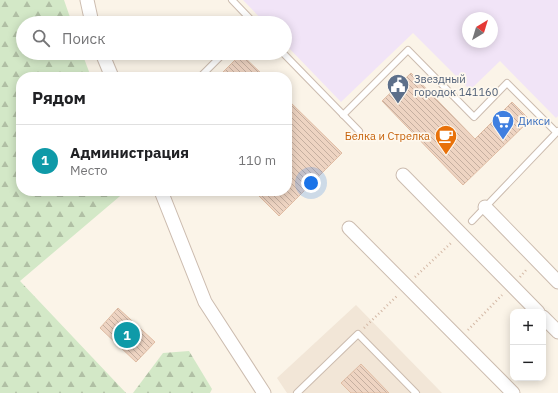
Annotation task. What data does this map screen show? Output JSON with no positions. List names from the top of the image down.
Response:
{
  "places": {
    "public building": ["Звездный городок 141160"],
    "supermarket": ["Дикси"],
    "cafe": ["Белка и Стрелка"]
  },
  "north": "top right",
  "page": {
    "search": "Поиск",
    "heading": "Рядом",
    "list": [
      {
        "mark": "1",
        "name": "Администрация",
        "note": "Место",
        "value": "110 m"
      }
    ],
    "map_buttons": ["+", "−"],
    "pins": "1"
  }
}
